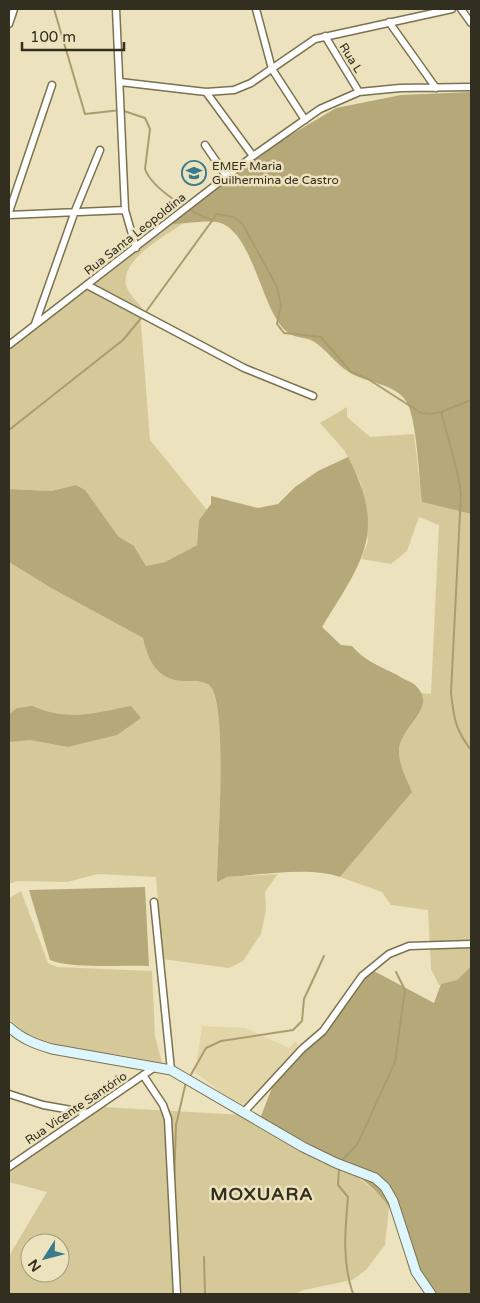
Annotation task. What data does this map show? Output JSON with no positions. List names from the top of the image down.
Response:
{
  "streets": {
    "street": ["Rua L", "Rua Santa Leopoldina", "Rua Vicente Santório"]
  },
  "crossings": [
    ["Rua L", "Rua Santa Leopoldina"]
  ],
  "districts": ["MOXUARA"],
  "places": {
    "school or university": ["EMEF Maria Guilhermina de Castro"]
  },
  "scale_bar": "100 m",
  "north": "bottom left"
}
